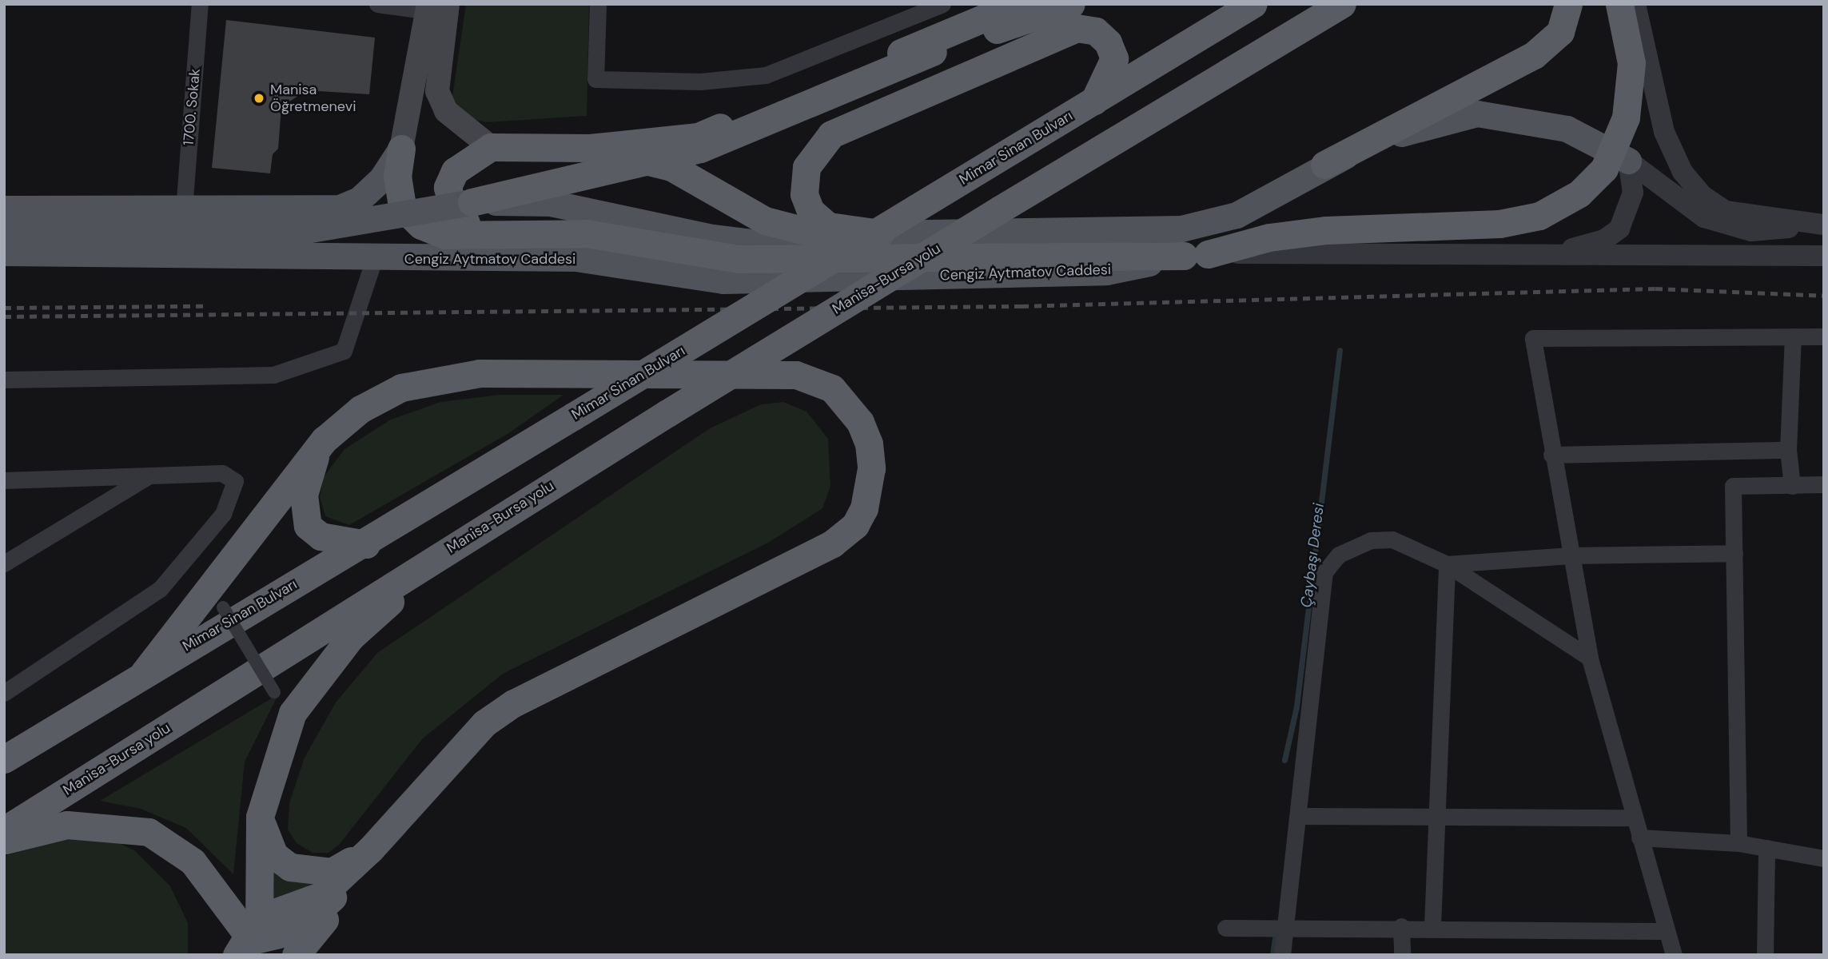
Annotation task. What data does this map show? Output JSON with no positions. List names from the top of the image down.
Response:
{
  "streets": {
    "highway": ["Mimar Sinan Bulvarı", "Manisa-Bursa yolu"],
    "main road": ["Cengiz Aytmatov Caddesi"],
    "street": ["1700. Sokak"]
  },
  "water": ["Çaybaşı Deresi"],
  "places": ["Manisa Öğretmenevi"]
}
